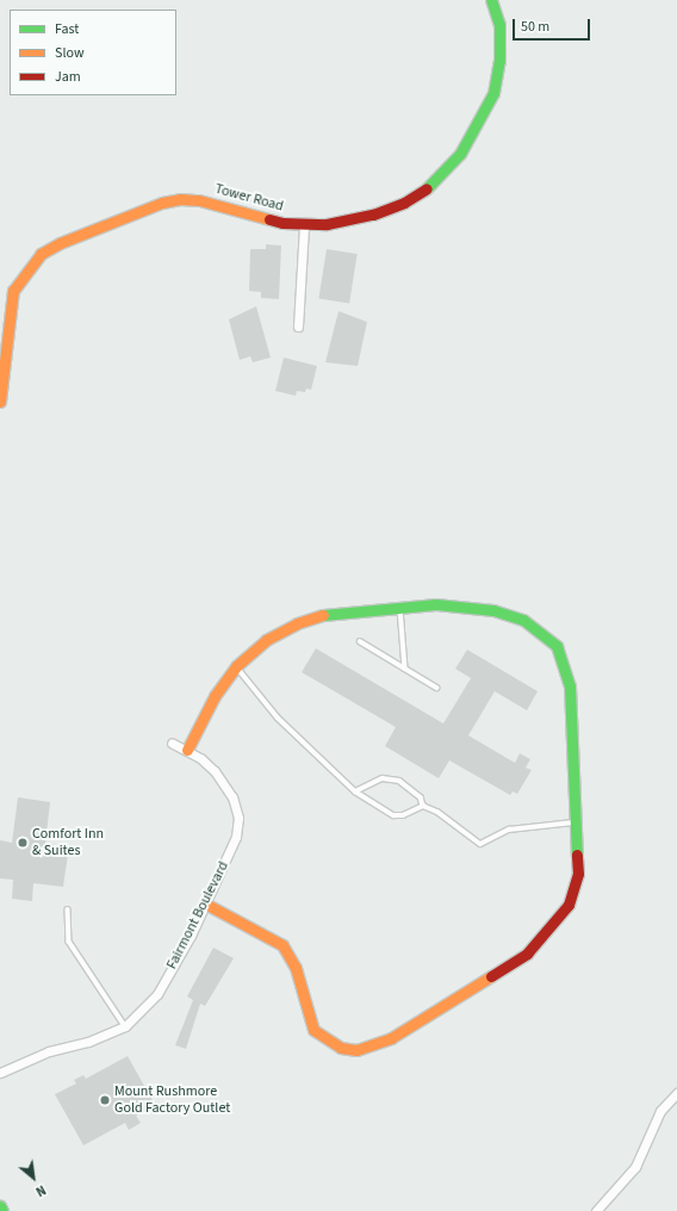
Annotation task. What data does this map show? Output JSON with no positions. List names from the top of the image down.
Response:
{
  "streets": {
    "main road": ["Tower Road"],
    "street": ["Fairmont Boulevard"]
  },
  "places": ["Comfort Inn & Suites", "Mount Rushmore Gold Factory Outlet"],
  "legend": ["Fast", "Slow", "Jam"],
  "scale_bar": "50 m",
  "north": "bottom right"
}
